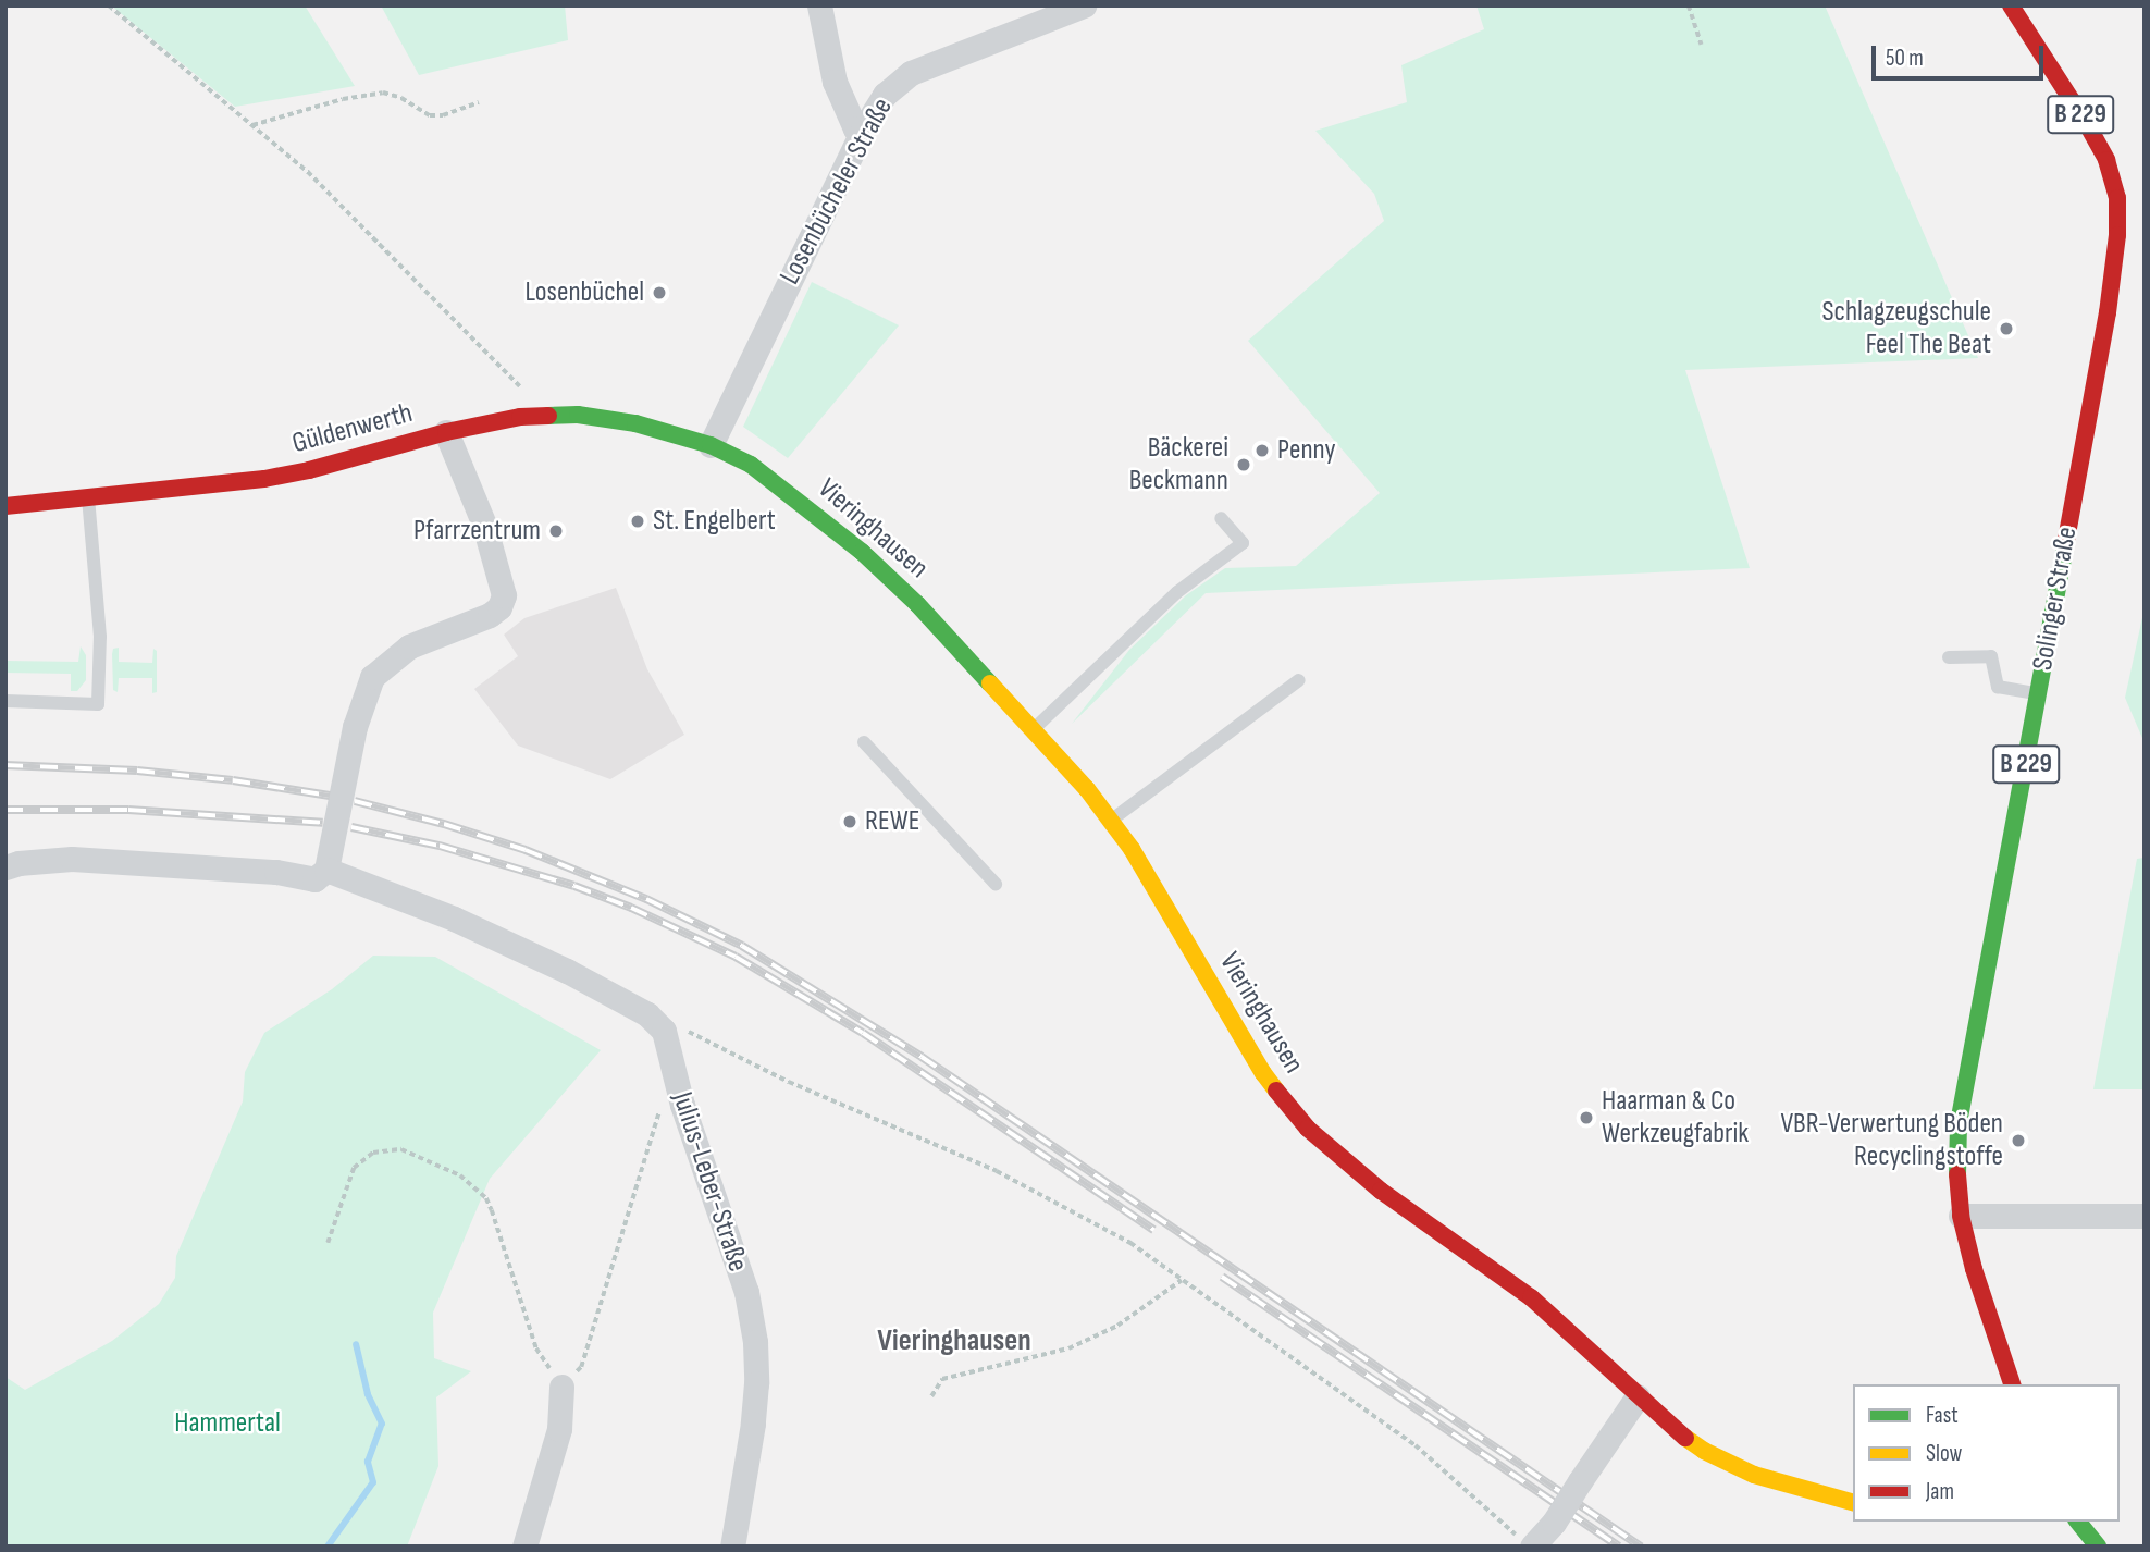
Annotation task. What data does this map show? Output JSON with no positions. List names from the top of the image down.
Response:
{
  "streets": {
    "main road": [
      "B 229",
      "Güldenwerth",
      "Vieringhausen",
      "Solinger Straße"
    ],
    "street": ["Losenbücheler Straße", "Julius-Leber-Straße"]
  },
  "crossings": [
    ["Losenbücheler Straße", "Güldenwerth"],
    ["Losenbücheler Straße", "Vieringhausen"],
    ["Güldenwerth", "Vieringhausen"]
  ],
  "districts": ["Vieringhausen"],
  "parks": ["Hammertal"],
  "places": [
    "Losenbüchel",
    "Schlagzeugschule Feel The Beat",
    "Penny",
    "Bäckerei Beckmann",
    "St. Engelbert",
    "Pfarrzentrum",
    "REWE",
    "Haarman & Co Werkzeugfabrik",
    "VBR-Verwertung Böden Recyclingstoffe"
  ],
  "legend": ["Fast", "Slow", "Jam"],
  "scale_bar": "50 m"
}
